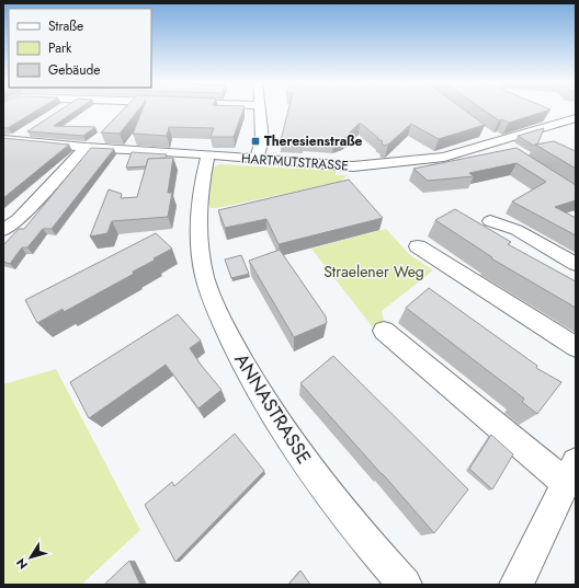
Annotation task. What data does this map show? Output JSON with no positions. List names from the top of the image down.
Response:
{
  "streets": {
    "street": ["HARTMUTSTRASSE", "ANNASTRASSE"]
  },
  "crossings": [
    ["HARTMUTSTRASSE", "ANNASTRASSE"]
  ],
  "parks": ["Straelener Weg"],
  "places": {
    "transit": ["Theresienstraße"]
  },
  "legend": ["Straße", "Park", "Gebäude"],
  "north": "bottom left"
}
